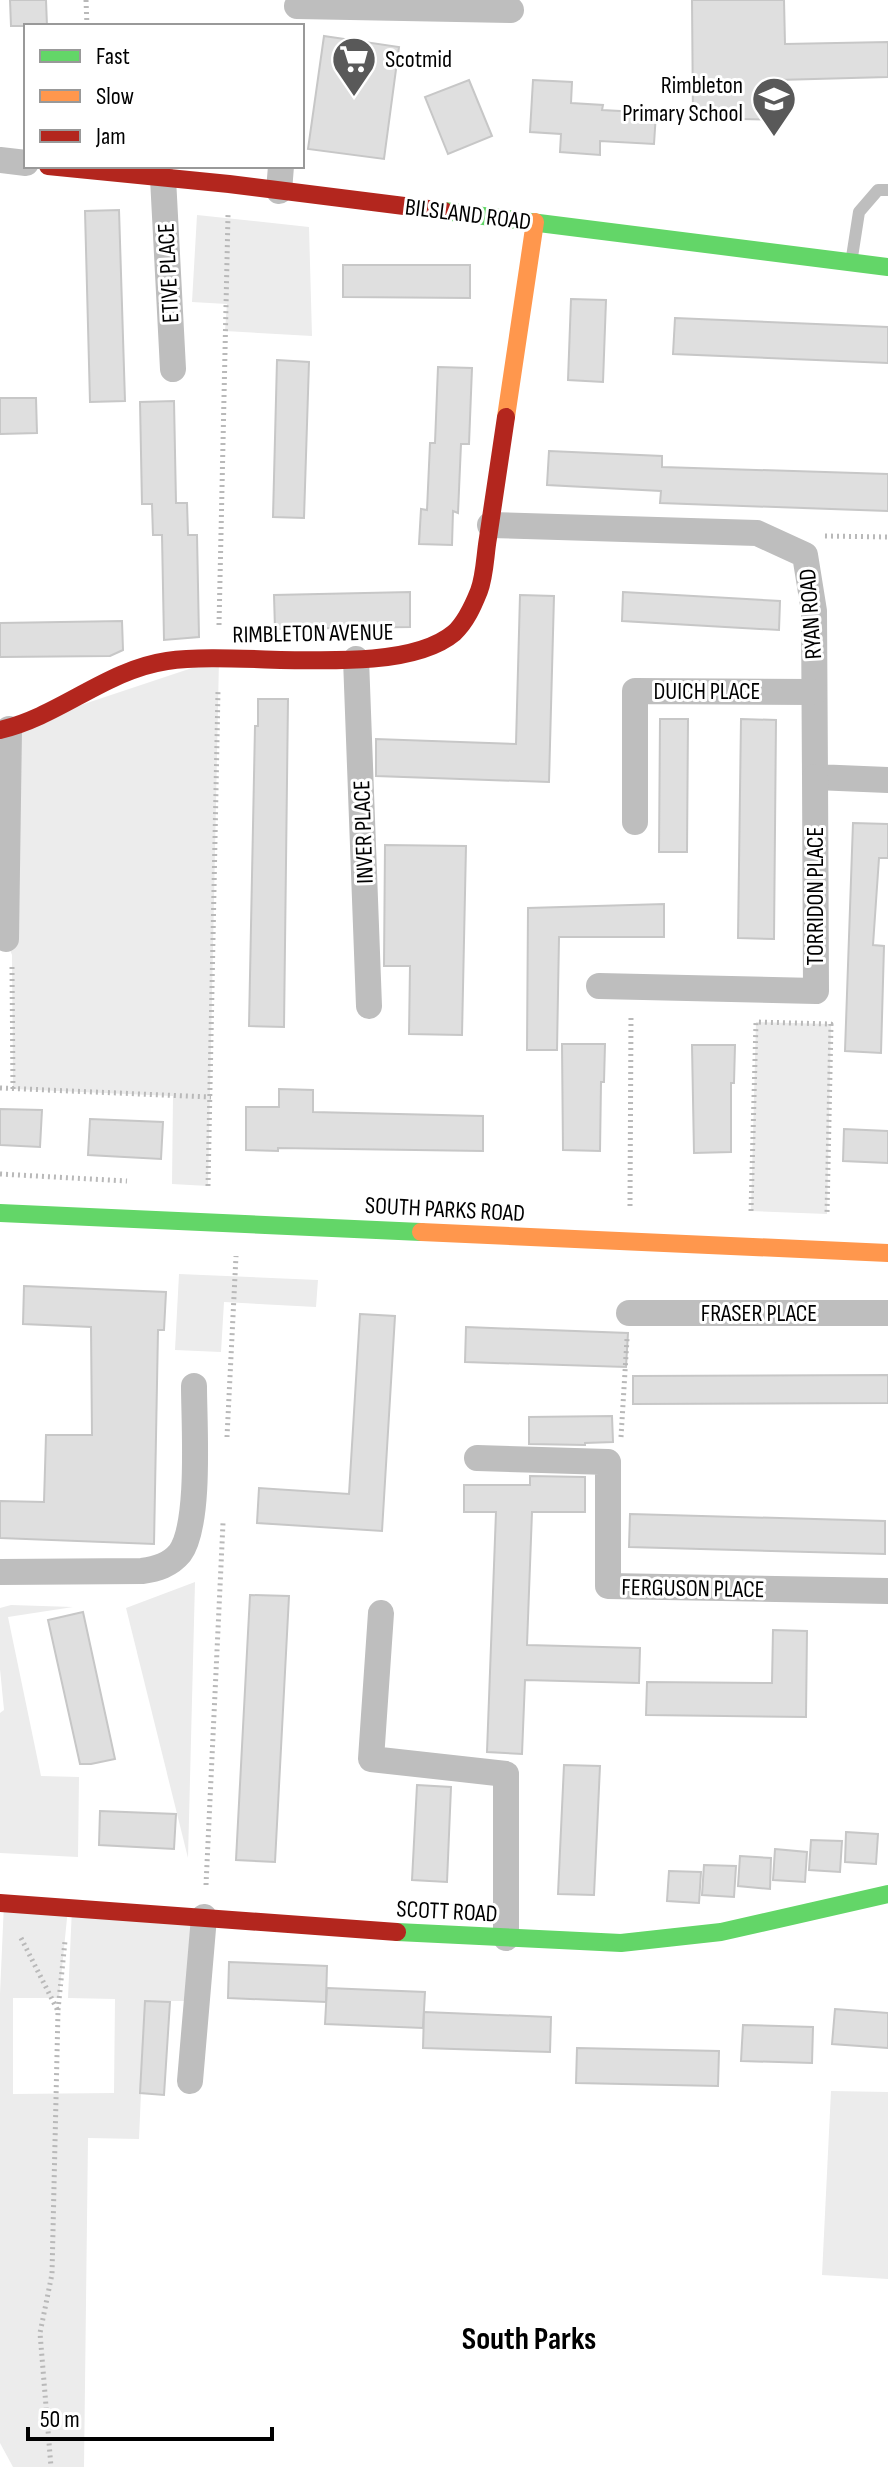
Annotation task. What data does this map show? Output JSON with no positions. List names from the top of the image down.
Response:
{
  "streets": {
    "street": [
      "BILSLAND ROAD",
      "ETIVE PLACE",
      "RYAN ROAD",
      "RIMBLETON AVENUE",
      "DUICH PLACE",
      "INVER PLACE",
      "TORRIDON PLACE",
      "SOUTH PARKS ROAD",
      "FRASER PLACE",
      "FERGUSON PLACE",
      "SCOTT ROAD"
    ]
  },
  "crossings": [
    ["BILSLAND ROAD", "ETIVE PLACE"],
    ["BILSLAND ROAD", "RIMBLETON AVENUE"],
    ["RYAN ROAD", "RIMBLETON AVENUE"],
    ["RYAN ROAD", "DUICH PLACE"],
    ["RYAN ROAD", "TORRIDON PLACE"],
    ["RIMBLETON AVENUE", "INVER PLACE"]
  ],
  "districts": ["South Parks"],
  "places": {
    "supermarket": ["Scotmid"],
    "school or university": ["Rimbleton Primary School"]
  },
  "legend": ["Fast", "Slow", "Jam"],
  "scale_bar": "50 m"
}
